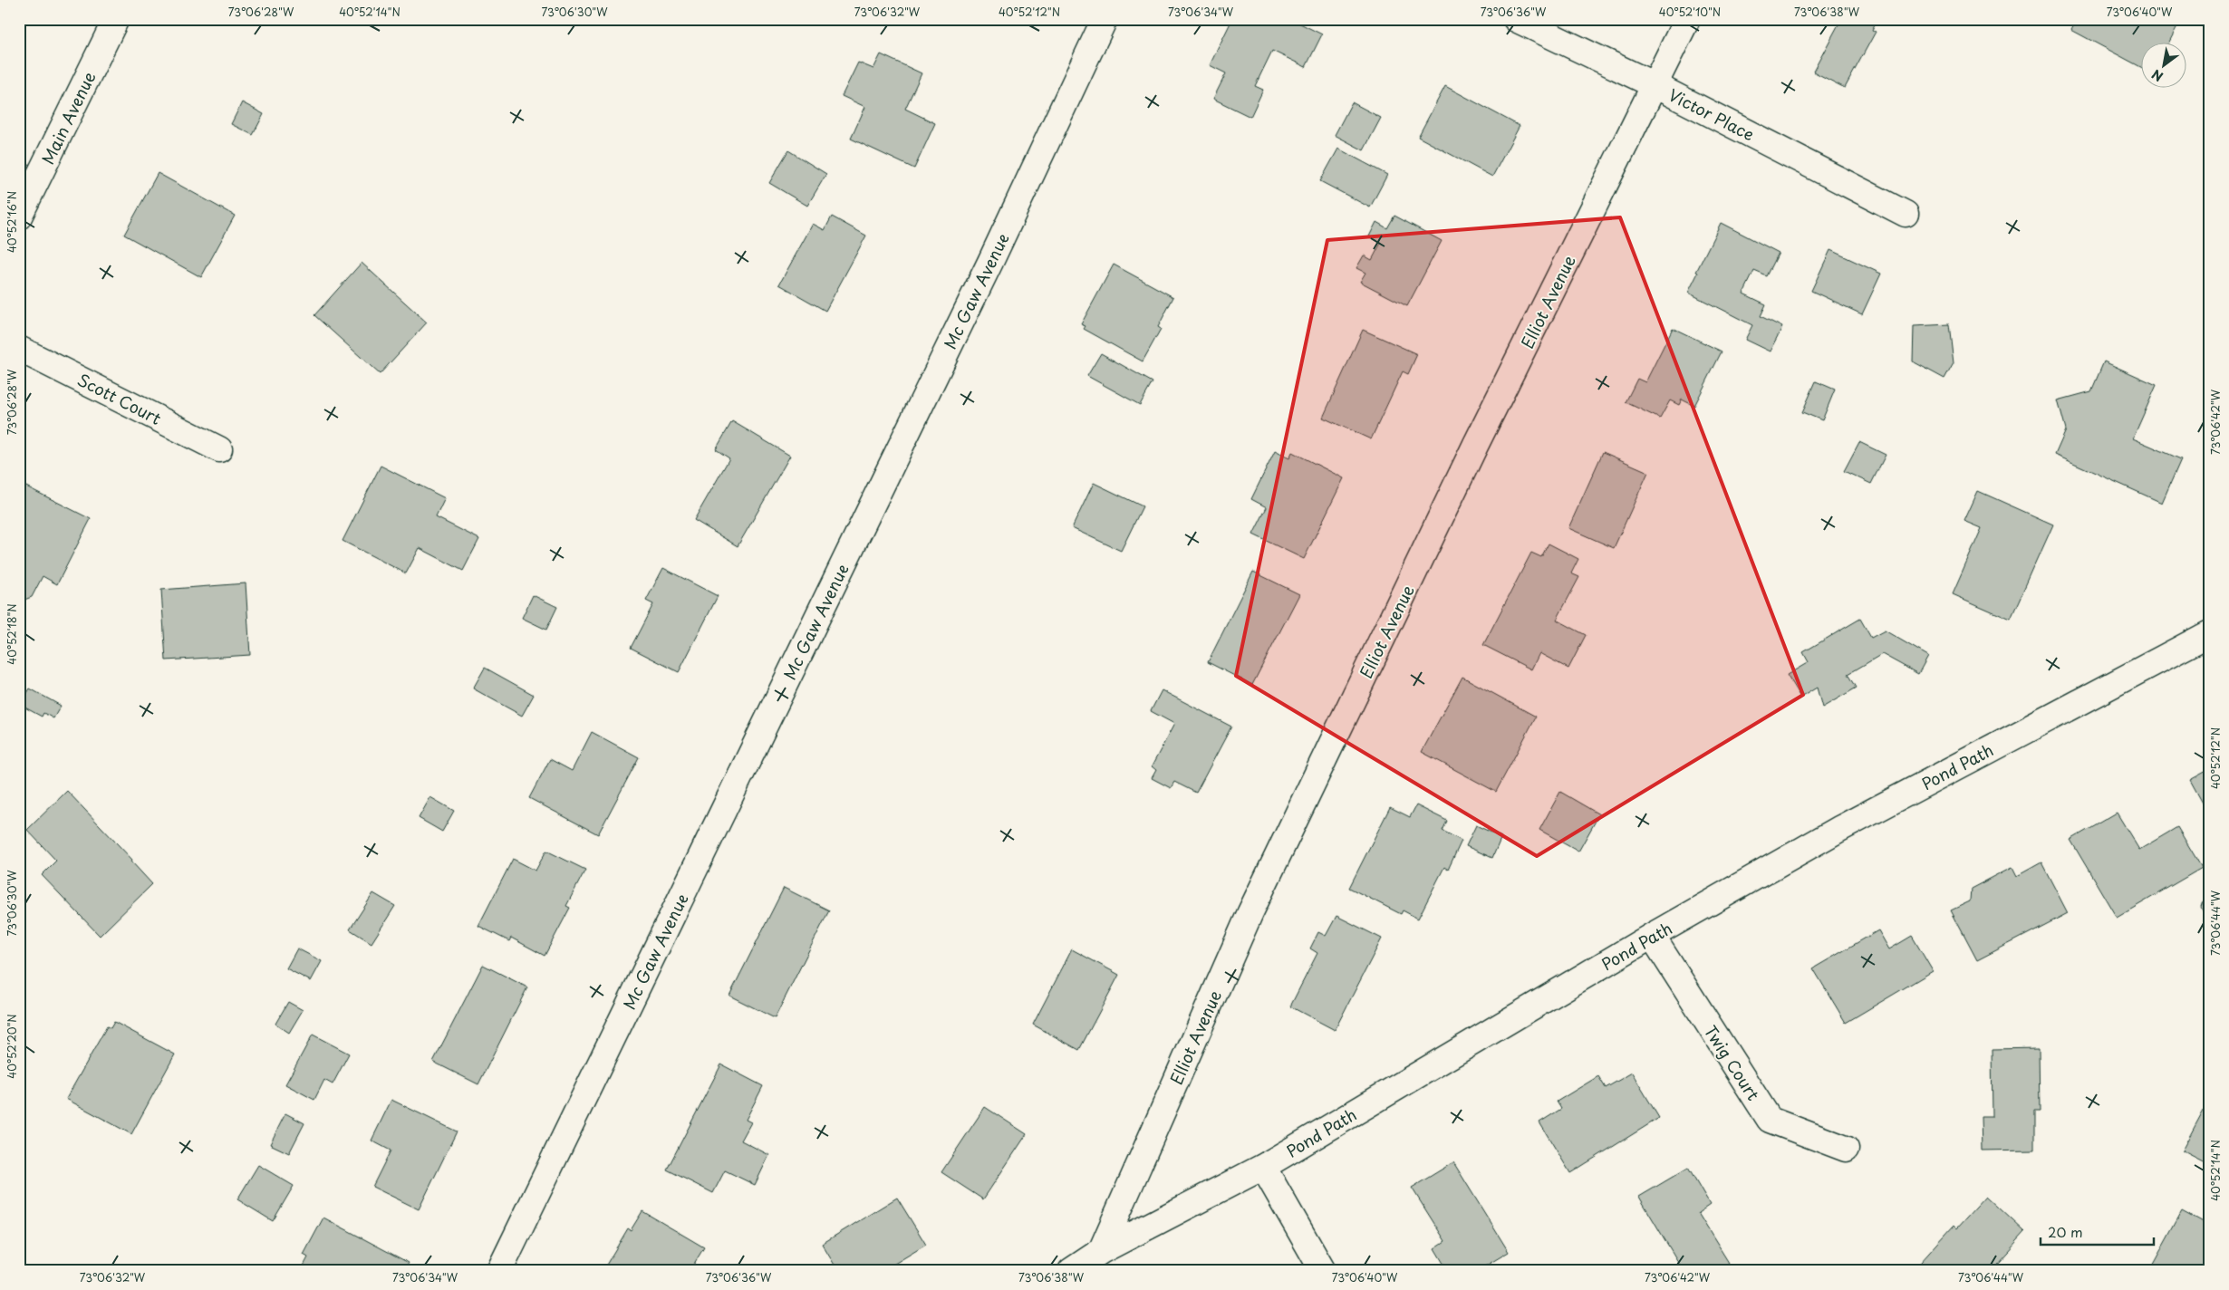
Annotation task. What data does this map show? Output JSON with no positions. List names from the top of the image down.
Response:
{
  "streets": {
    "street": [
      "Victor Place",
      "Main Avenue",
      "Mc Gaw Avenue",
      "Elliot Avenue",
      "Scott Court",
      "Pond Path",
      "Twig Court"
    ]
  },
  "crossings": [
    ["Victor Place", "Elliot Avenue"],
    ["Elliot Avenue", "Pond Path"],
    ["Pond Path", "Twig Court"]
  ],
  "scale_bar": "20 m",
  "north": "bottom left",
  "coordinates": [
    "73°06'28\"W",
    "40°52'14\"N",
    "73°06'30\"W",
    "73°06'32\"W",
    "40°52'12\"N",
    "73°06'34\"W",
    "73°06'36\"W",
    "40°52'10\"N",
    "73°06'38\"W",
    "73°06'40\"W",
    "40°52'16\"N",
    "73°06'42\"W",
    "40°52'18\"N",
    "73°06'44\"W",
    "40°52'20\"N"
  ]
}
